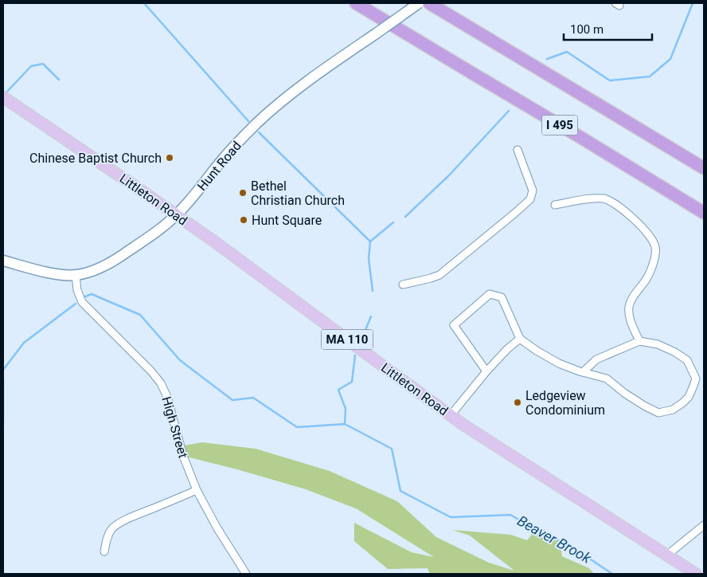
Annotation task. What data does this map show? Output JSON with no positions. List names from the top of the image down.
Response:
{
  "streets": {
    "highway": ["I 495"],
    "main road": ["Littleton Road", "MA 110"],
    "street": ["Hunt Road", "High Street"]
  },
  "crossings": [
    ["Hunt Road", "Littleton Road"],
    ["Hunt Road", "High Street"]
  ],
  "water": ["Beaver Brook"],
  "places": [
    "Chinese Baptist Church",
    "Bethel Christian Church",
    "Hunt Square",
    "Ledgeview Condominium"
  ],
  "scale_bar": "100 m"
}
